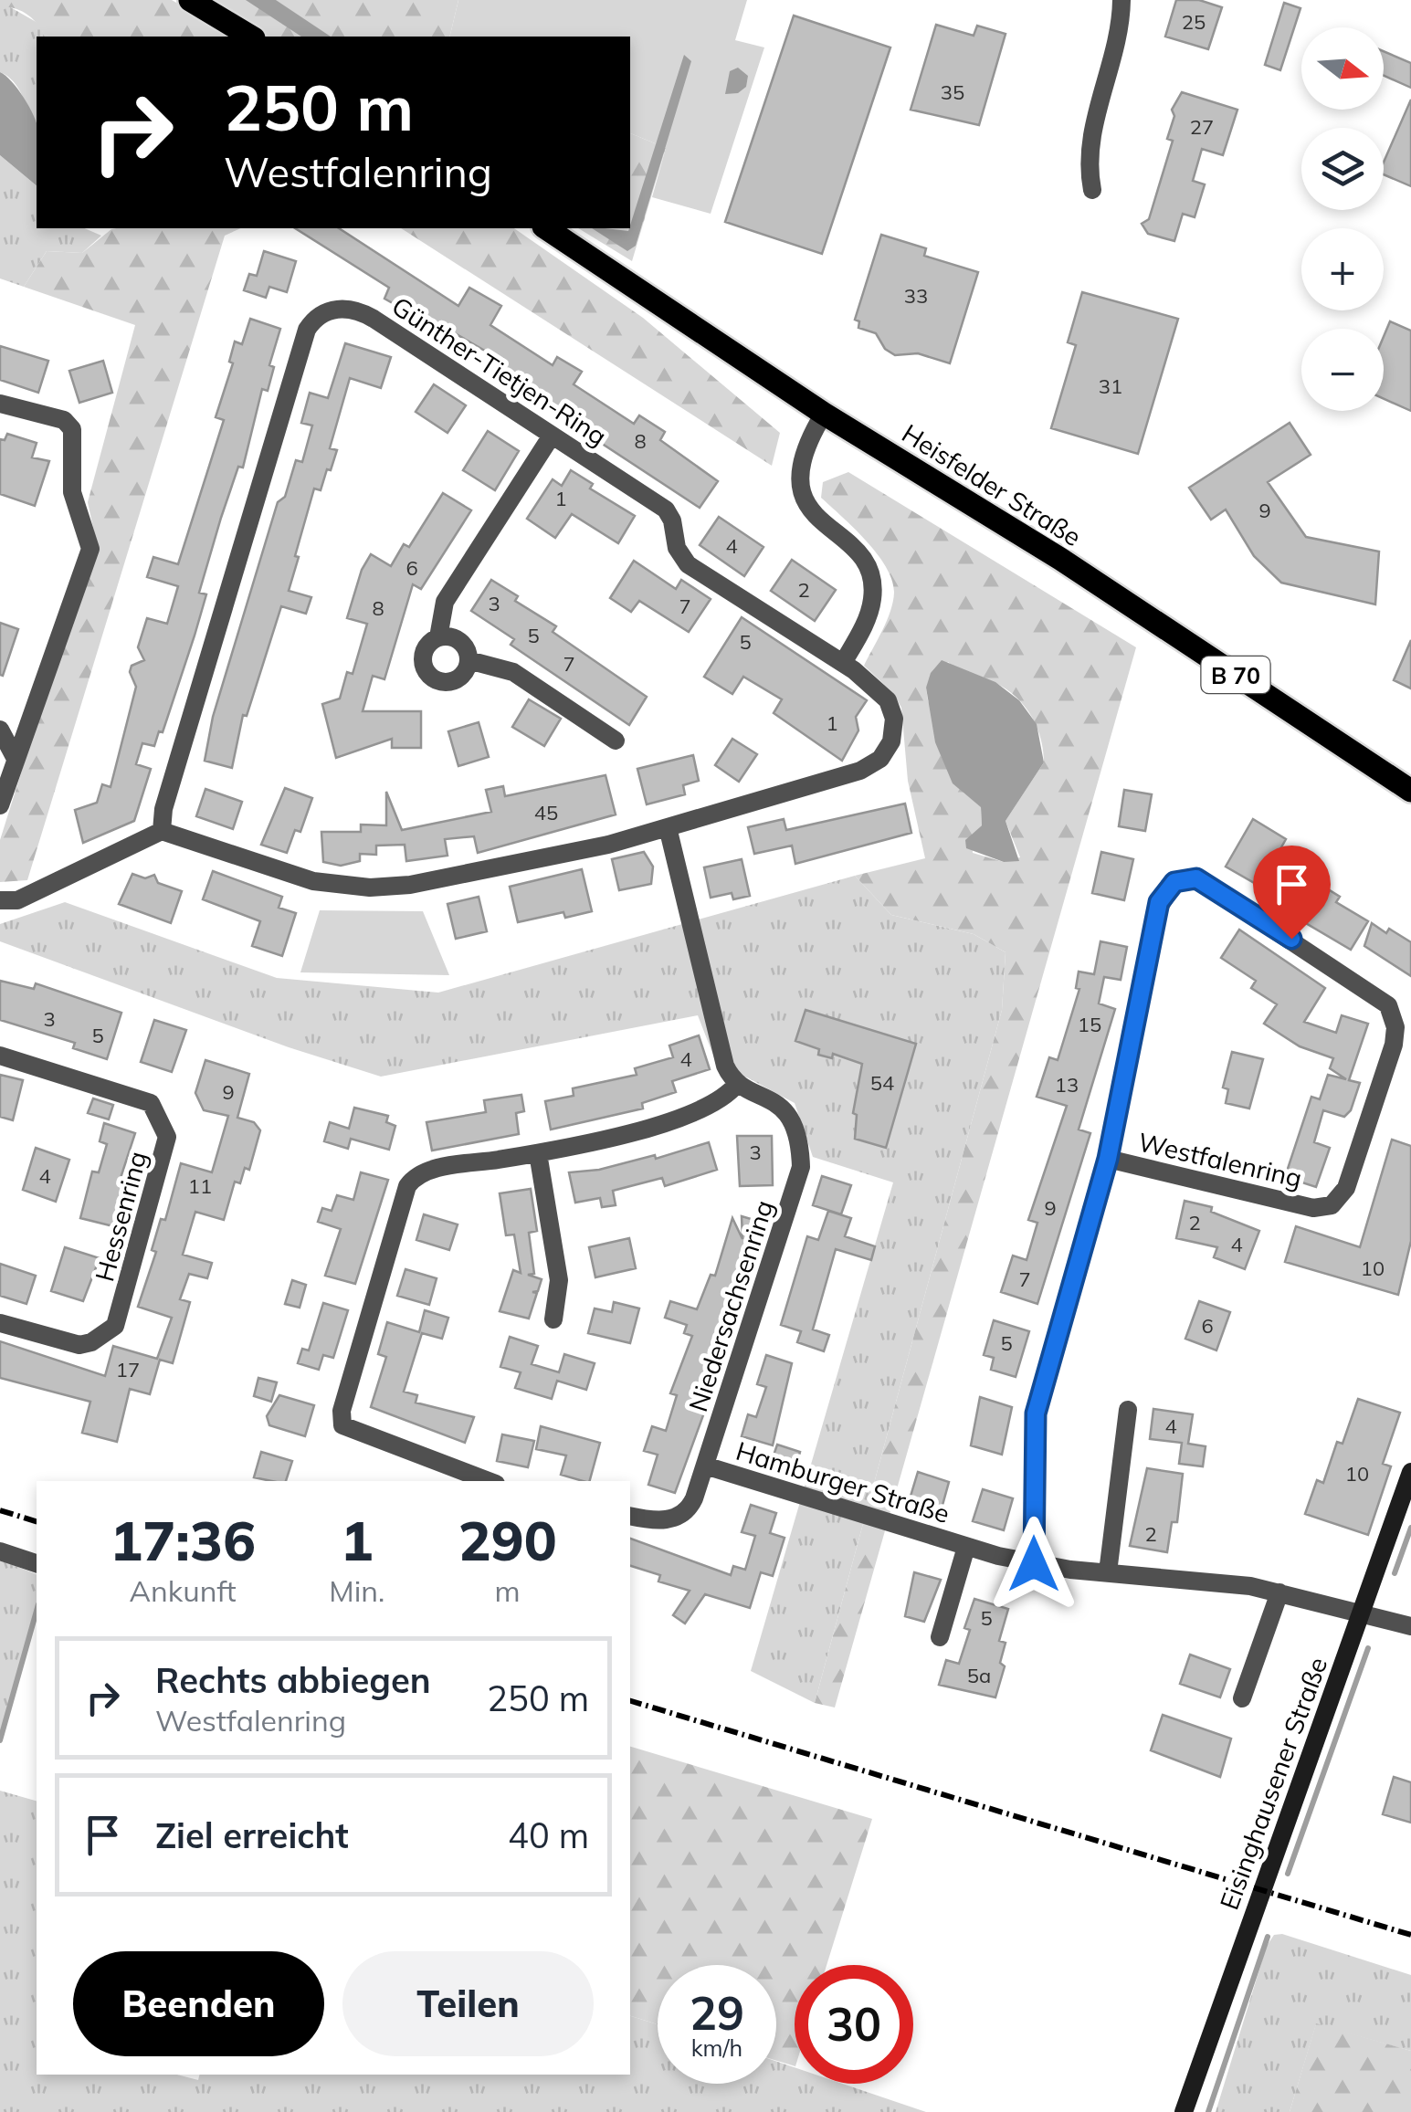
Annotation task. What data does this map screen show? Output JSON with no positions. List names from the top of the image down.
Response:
{
  "streets": {
    "main road": ["Heisfelder Straße", "B 70"],
    "street": [
      "Günther-Tietjen-Ring",
      "Westfalenring",
      "Hessenring",
      "Niedersachsenring",
      "Hamburger Straße",
      "Eisinghausener Straße"
    ]
  },
  "crossings": [
    ["Westfalenring", "Hamburger Straße"],
    ["Niedersachsenring", "Hamburger Straße"],
    ["Hamburger Straße", "Eisinghausener Straße"]
  ],
  "house_numbers": [
    "25",
    "35",
    "27",
    "33",
    "31",
    "8",
    "1",
    "9",
    "4",
    "6",
    "2",
    "3",
    "7",
    "8",
    "5",
    "5",
    "7",
    "1",
    "45",
    "3",
    "15",
    "5",
    "4",
    "54",
    "13",
    "9",
    "3",
    "4",
    "11",
    "9",
    "2",
    "4",
    "10",
    "7",
    "6",
    "5",
    "17",
    "4",
    "10",
    "2",
    "5",
    "5a"
  ],
  "north": "right",
  "page": {
    "map_buttons": ["+", "−"],
    "turn": ["250 m", "Westfalenring"],
    "eta": [
      "17:36",
      "Ankunft",
      "1",
      "Min.",
      "290",
      "m"
    ],
    "list": [
      {
        "name": "Rechts abbiegen",
        "note": "Westfalenring",
        "value": "250 m"
      },
      {
        "name": "Ziel erreicht",
        "value": "40 m"
      }
    ],
    "buttons": ["Beenden", "Teilen"],
    "speed": "29 km/h",
    "limit": "30"
  }
}
